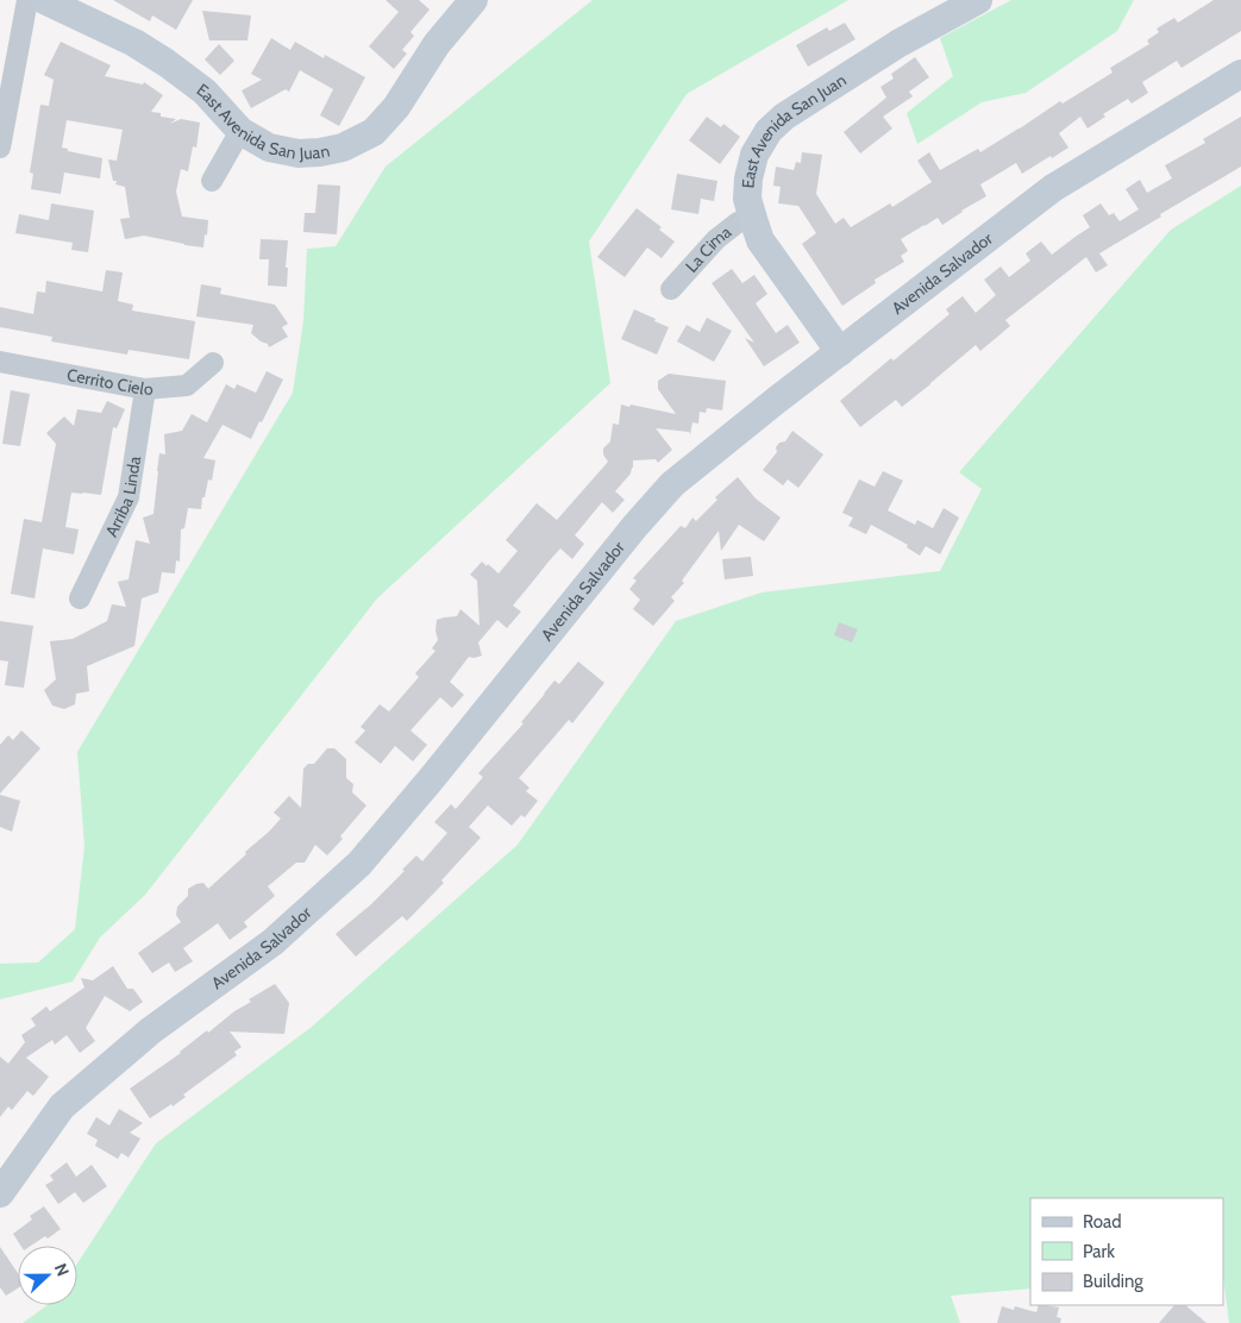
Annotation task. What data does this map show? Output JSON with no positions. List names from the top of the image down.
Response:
{
  "streets": {
    "street": [
      "East Avenida San Juan",
      "La Cima",
      "Avenida Salvador",
      "Cerrito Cielo",
      "Arriba Linda"
    ]
  },
  "crossings": [
    ["East Avenida San Juan", "La Cima"],
    ["East Avenida San Juan", "Avenida Salvador"],
    ["Cerrito Cielo", "Arriba Linda"]
  ],
  "legend": ["Road", "Park", "Building"],
  "north": "right"
}
